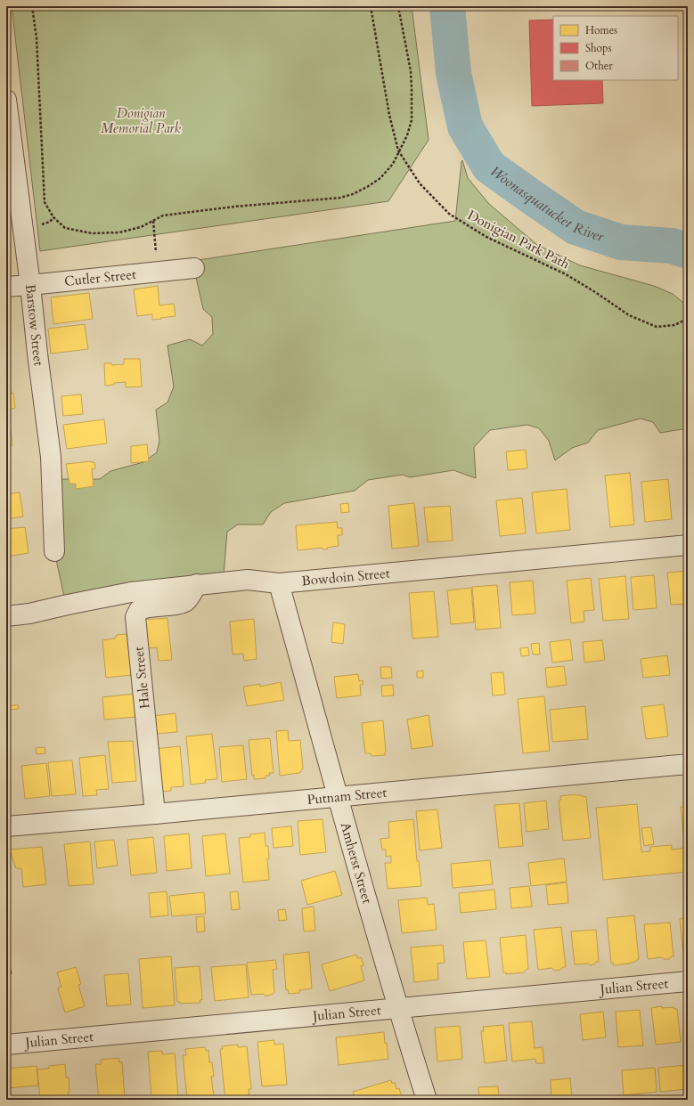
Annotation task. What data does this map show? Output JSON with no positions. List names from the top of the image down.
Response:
{
  "streets": {
    "street": [
      "Cutler Street",
      "Barstow Street",
      "Bowdoin Street",
      "Hale Street",
      "Putnam Street",
      "Amherst Street",
      "Julian Street"
    ],
    "path": ["Donigian Park Path"]
  },
  "crossings": [
    ["Cutler Street", "Barstow Street"],
    ["Bowdoin Street", "Hale Street"],
    ["Bowdoin Street", "Amherst Street"],
    ["Hale Street", "Putnam Street"],
    ["Putnam Street", "Amherst Street"],
    ["Amherst Street", "Julian Street"]
  ],
  "water": ["Woonasquatucket River"],
  "parks": ["Donigian Memorial Park"],
  "legend": ["Homes", "Shops", "Other"]
}
